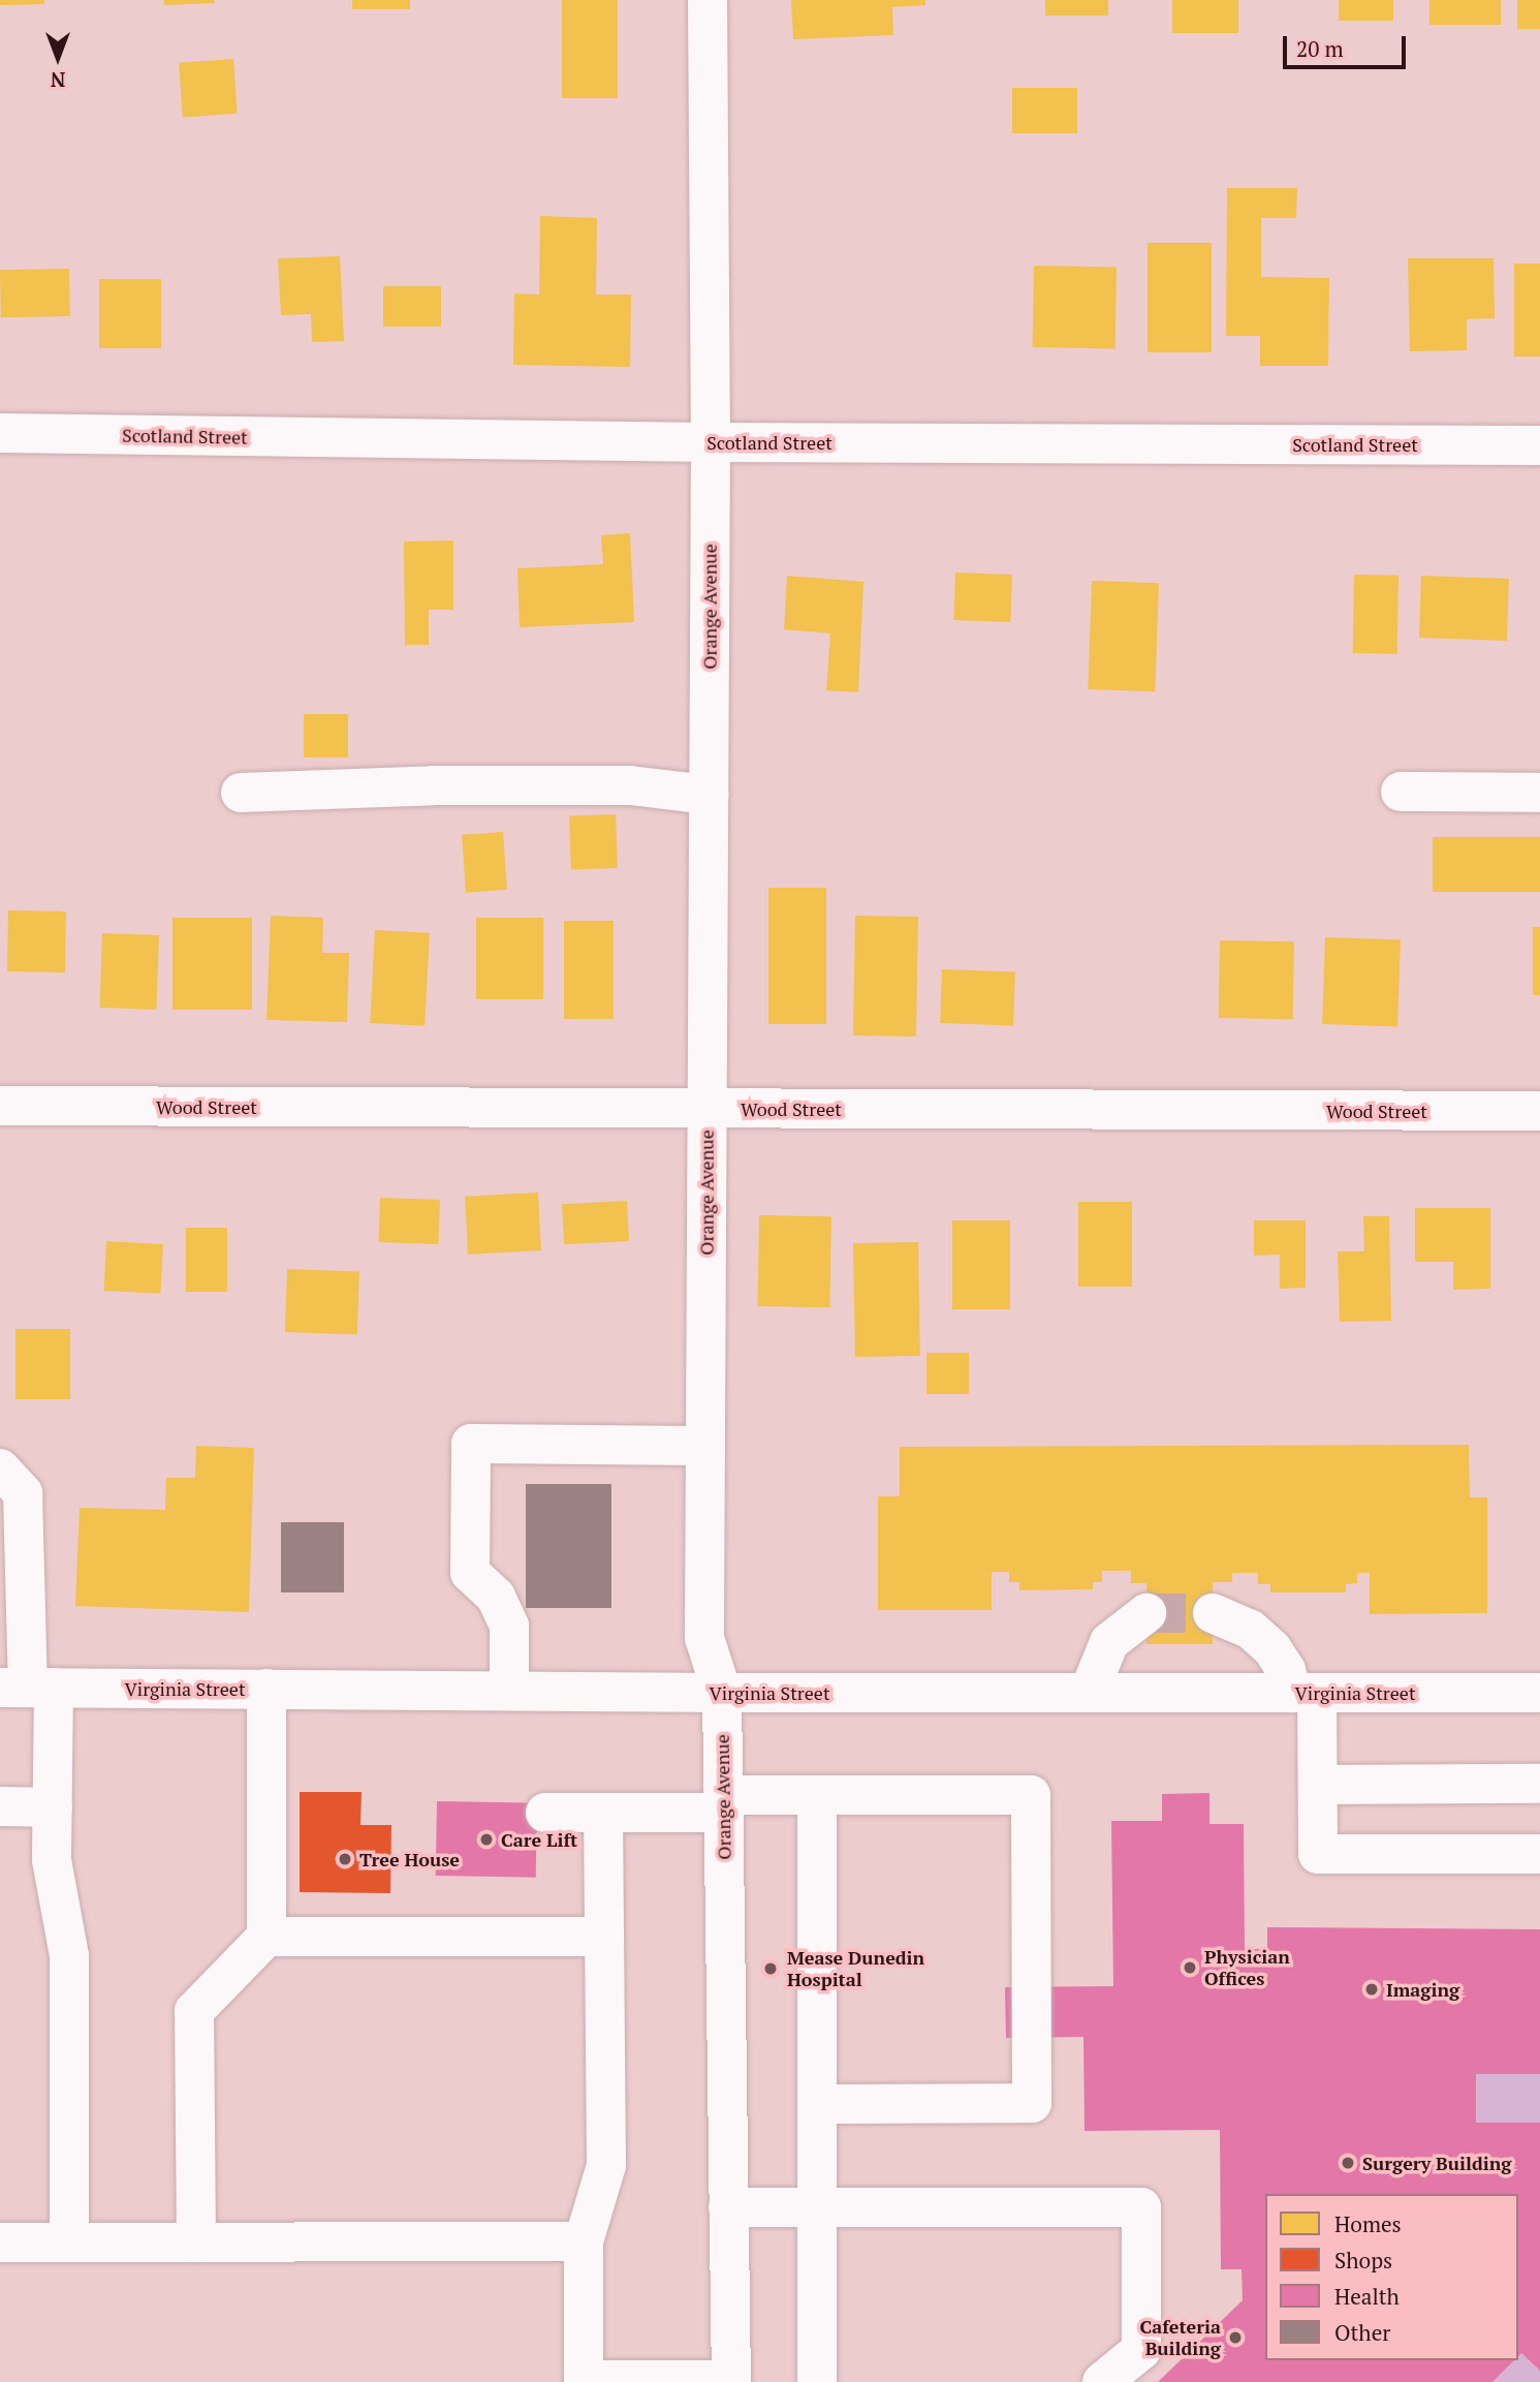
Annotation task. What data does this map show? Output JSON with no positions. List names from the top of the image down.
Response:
{
  "streets": {
    "street": [
      "Scotland Street",
      "Orange Avenue",
      "Wood Street",
      "Virginia Street"
    ]
  },
  "crossings": [
    ["Scotland Street", "Orange Avenue"],
    ["Orange Avenue", "Wood Street"],
    ["Orange Avenue", "Virginia Street"]
  ],
  "places": [
    "Care Lift",
    "Tree House",
    "Physician Offices",
    "Mease Dunedin Hospital",
    "Imaging",
    "Surgery Building",
    "Cafeteria Building"
  ],
  "legend": [
    "Homes",
    "Shops",
    "Health",
    "Other"
  ],
  "scale_bar": "20 m",
  "north": "bottom"
}
